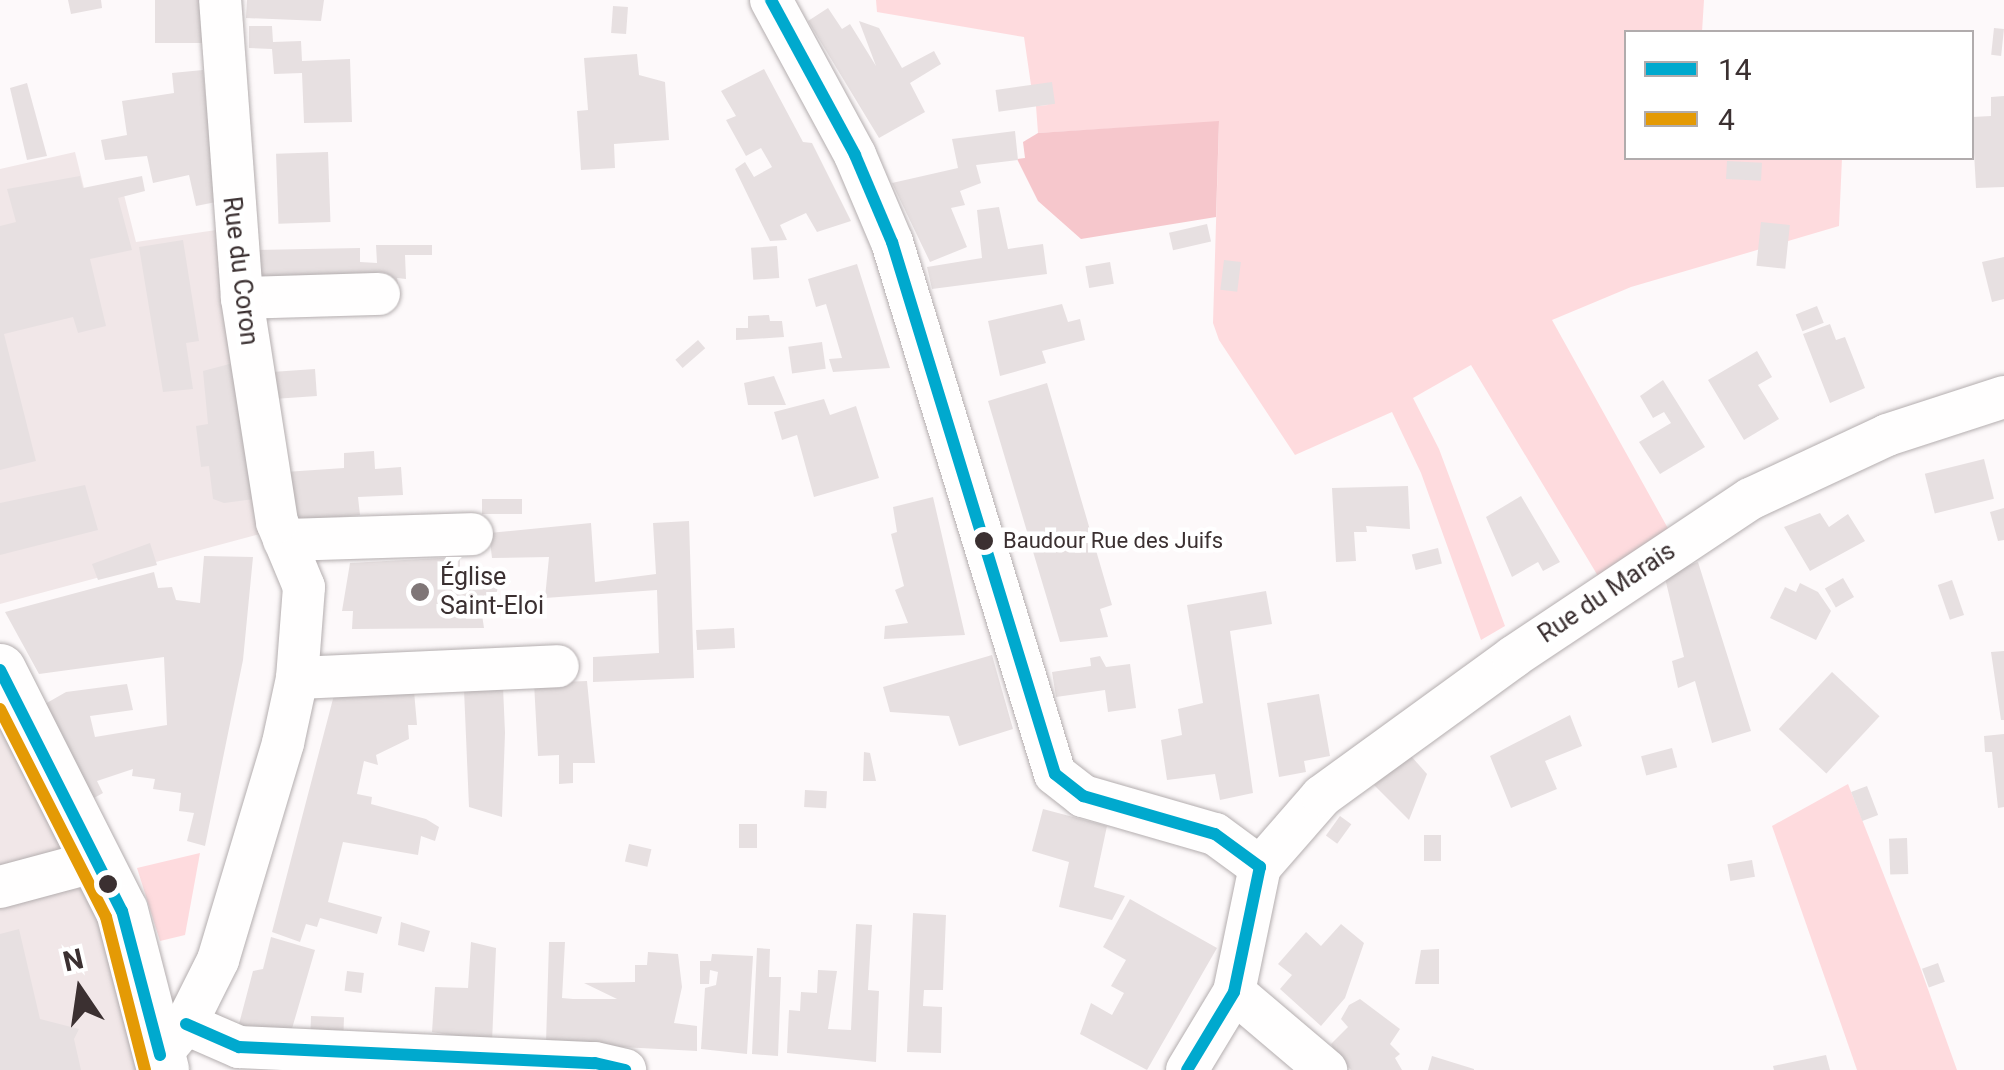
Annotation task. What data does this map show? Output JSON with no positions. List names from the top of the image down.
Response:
{
  "streets": {
    "street": ["Rue du Coron", "Rue du Marais"]
  },
  "places": ["Baudour Rue des Juifs", "Église Saint-Eloi"],
  "lines": ["transit line 14", "transit line 4"],
  "legend": ["14", "4"],
  "north": "top"
}
